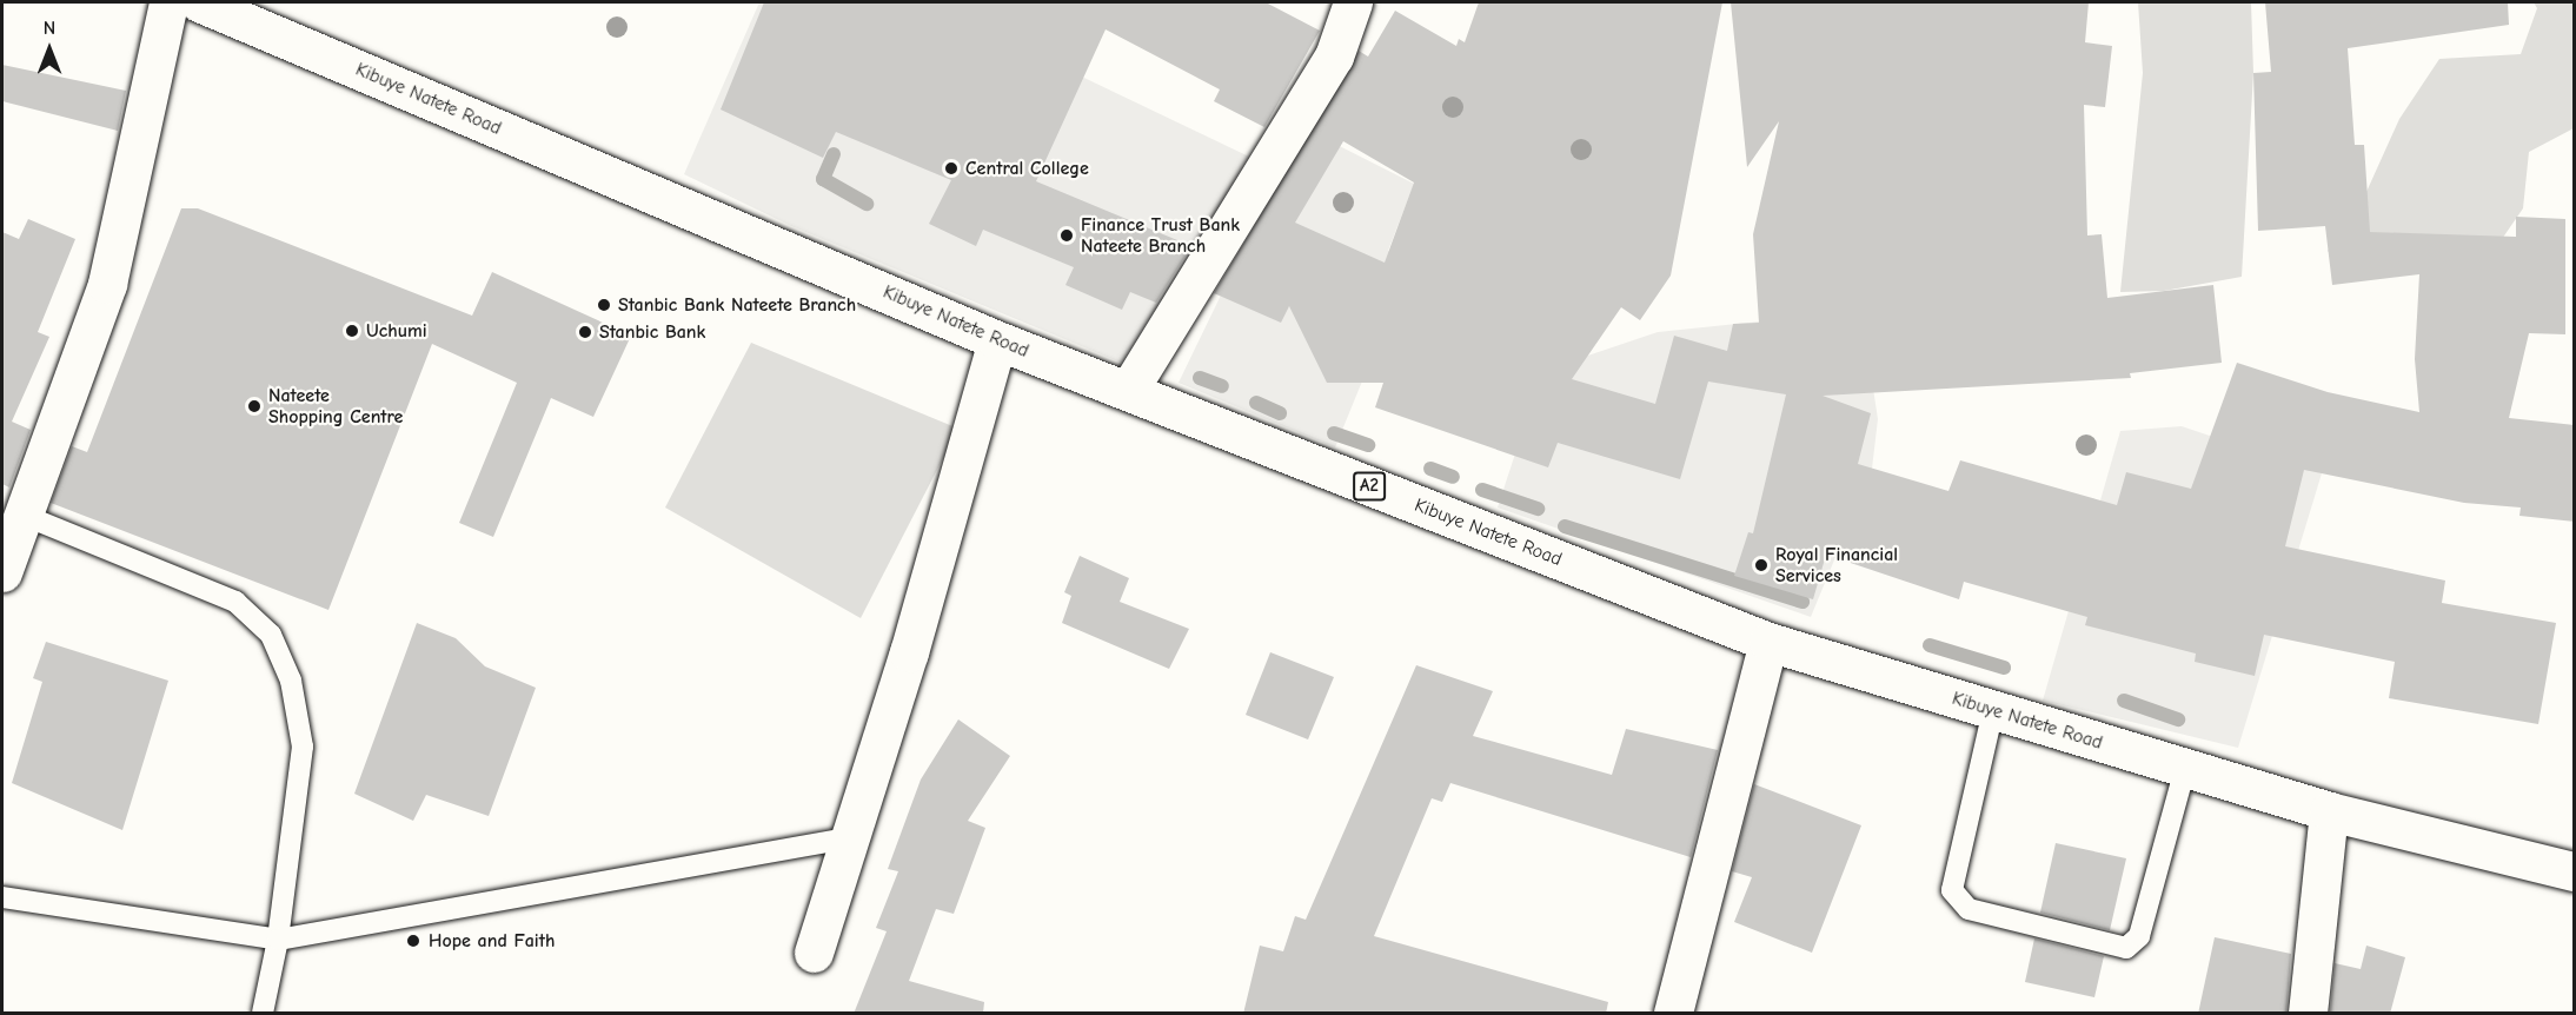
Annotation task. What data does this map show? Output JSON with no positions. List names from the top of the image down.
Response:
{
  "streets": {
    "main road": ["Kibuye Natete Road", "A2"]
  },
  "places": [
    "Central College",
    "Finance Trust Bank Nateete Branch",
    "Stanbic Bank Nateete Branch",
    "Uchumi",
    "Stanbic Bank",
    "Nateete Shopping Centre",
    "Royal Financial Services",
    "Hope and Faith"
  ],
  "north": "top"
}
